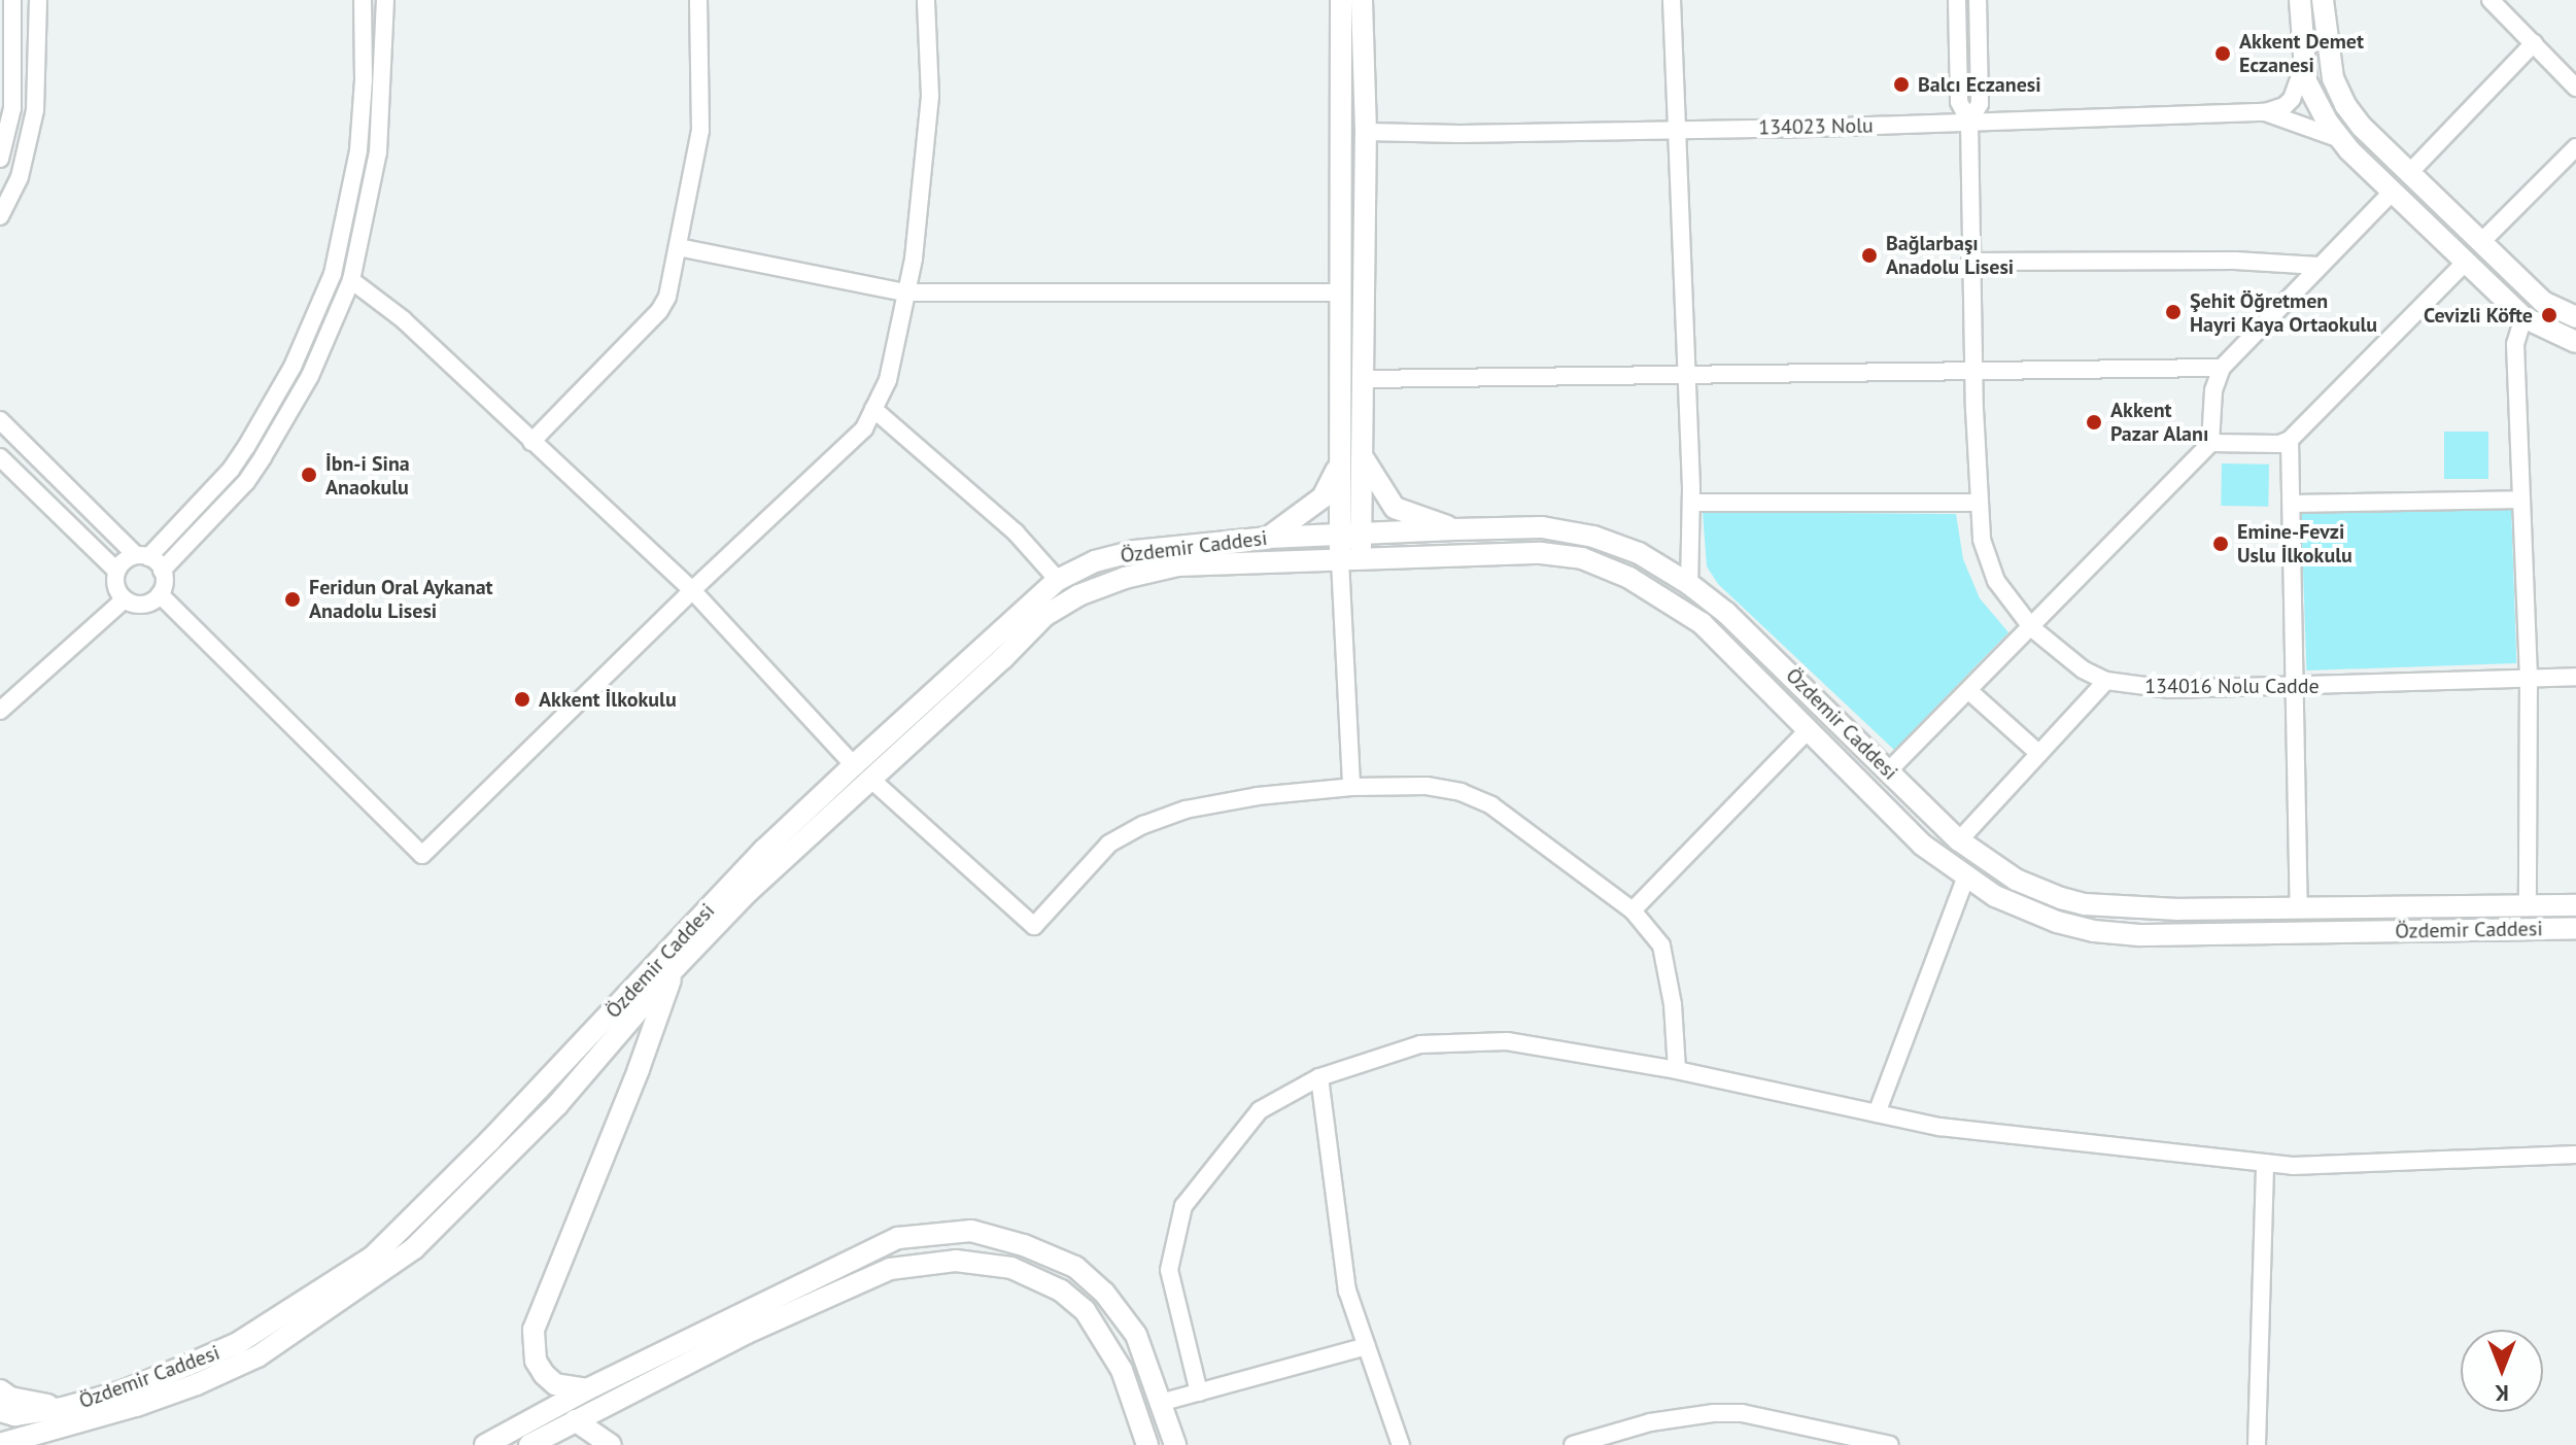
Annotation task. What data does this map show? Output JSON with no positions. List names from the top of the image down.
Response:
{
  "streets": {
    "main road": ["Özdemir Caddesi"],
    "street": ["134023 Nolu", "134016 Nolu Cadde"]
  },
  "crossings": [
    ["134023 Nolu", "134016 Nolu Cadde"]
  ],
  "places": [
    "Akkent Demet Eczanesi",
    "Balcı Eczanesi",
    "Bağlarbaşı Anadolu Lisesi",
    "Şehit Öğretmen Hayri Kaya Ortaokulu",
    "Cevizli Köfte",
    "Akkent Pazar Alanı",
    "İbn-i Sina Anaokulu",
    "Emine-Fevzi Uslu İlkokulu",
    "Feridun Oral Aykanat Anadolu Lisesi",
    "Akkent İlkokulu"
  ],
  "north": "bottom"
}
